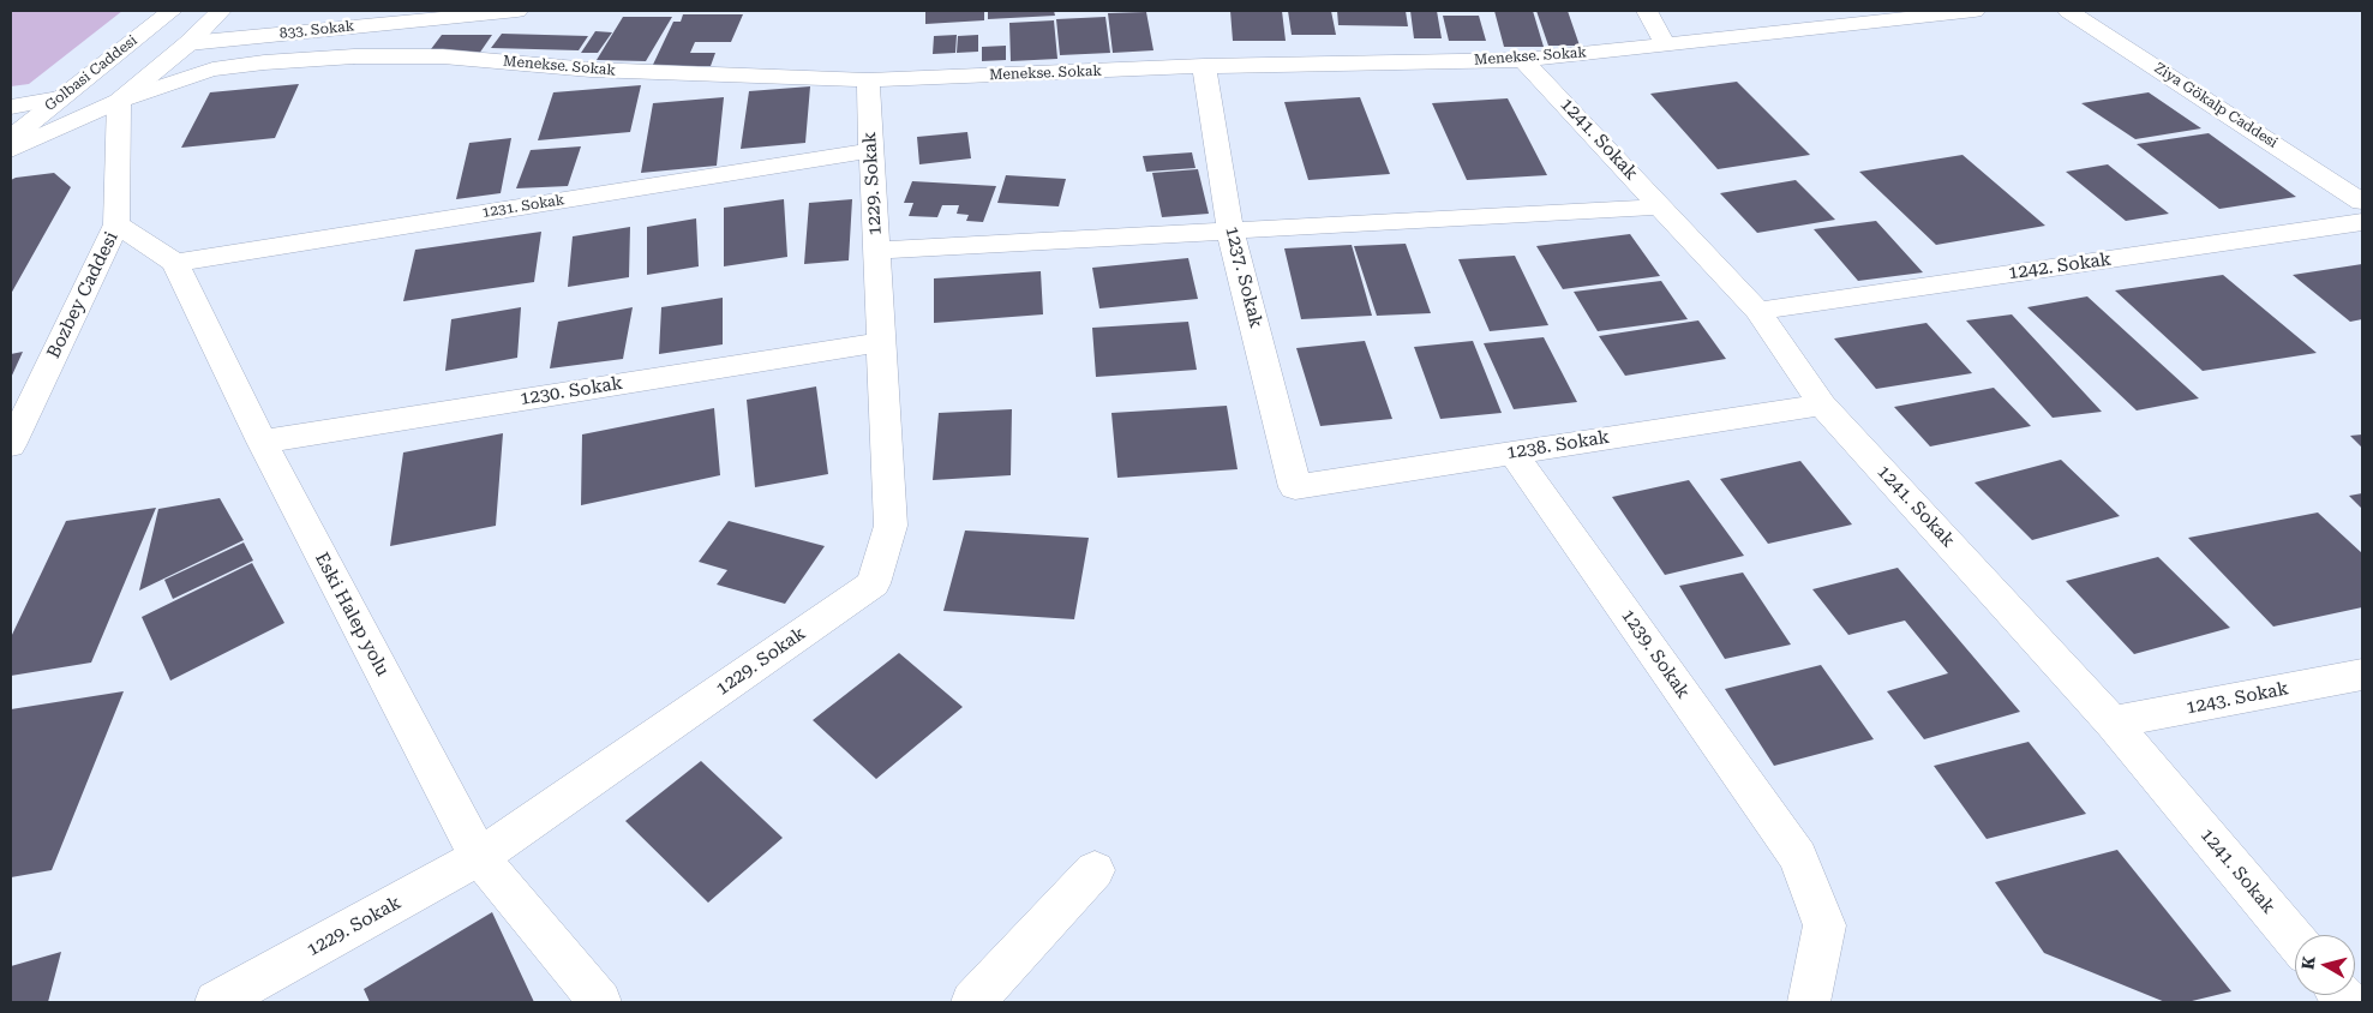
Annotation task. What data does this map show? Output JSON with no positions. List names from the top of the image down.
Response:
{
  "streets": {
    "street": [
      "833. Sokak",
      "Menekse. Sokak",
      "Golbasi Caddesi",
      "Ziya Gökalp Caddesi",
      "1241. Sokak",
      "1229. Sokak",
      "1231. Sokak",
      "1242. Sokak",
      "1237. Sokak",
      "Bozbey Caddesi",
      "1230. Sokak",
      "1238. Sokak",
      "Eski Halep yolu",
      "1239. Sokak",
      "1243. Sokak"
    ]
  },
  "crossings": [
    ["833. Sokak", "Golbasi Caddesi"],
    ["Menekse. Sokak", "1241. Sokak"],
    ["Menekse. Sokak", "1229. Sokak"],
    ["Menekse. Sokak", "1237. Sokak"],
    ["Menekse. Sokak", "Bozbey Caddesi"],
    ["1241. Sokak", "1242. Sokak"],
    ["1241. Sokak", "1238. Sokak"],
    ["1241. Sokak", "1243. Sokak"],
    ["1229. Sokak", "1231. Sokak"],
    ["1229. Sokak", "1230. Sokak"],
    ["1229. Sokak", "Eski Halep yolu"],
    ["1231. Sokak", "Eski Halep yolu"],
    ["1237. Sokak", "1238. Sokak"],
    ["1230. Sokak", "Eski Halep yolu"],
    ["1238. Sokak", "1239. Sokak"]
  ],
  "north": "left"
}
